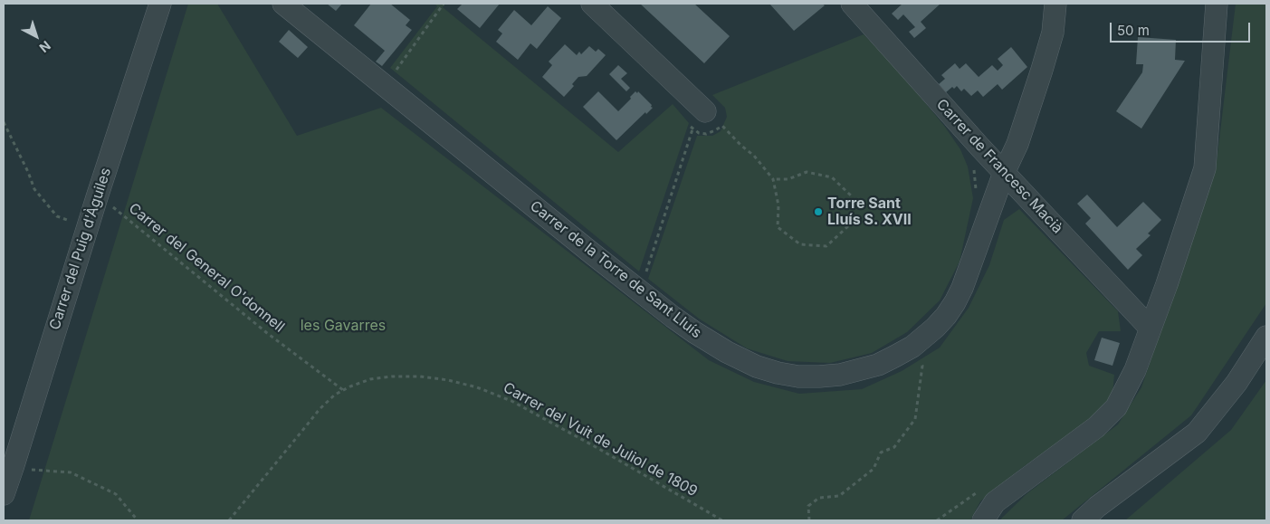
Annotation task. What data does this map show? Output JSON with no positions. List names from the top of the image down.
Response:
{
  "streets": {
    "street": ["Carrer de Francesc Macià", "Carrer del Puig d'Àguiles", "Carrer de la Torre de Sant Lluís"],
    "path": ["Carrer del General O'donnell", "Carrer del Vuit de Juliol de 1809"]
  },
  "crossings": [
    ["Carrer de Francesc Macià", "Carrer de la Torre de Sant Lluís"],
    ["Carrer del Puig d'Àguiles", "Carrer del General O'donnell"],
    ["Carrer del General O'donnell", "Carrer del Vuit de Juliol de 1809"]
  ],
  "parks": ["les Gavarres"],
  "places": ["Torre Sant Lluís S. XVII"],
  "scale_bar": "50 m",
  "north": "bottom right"
}
